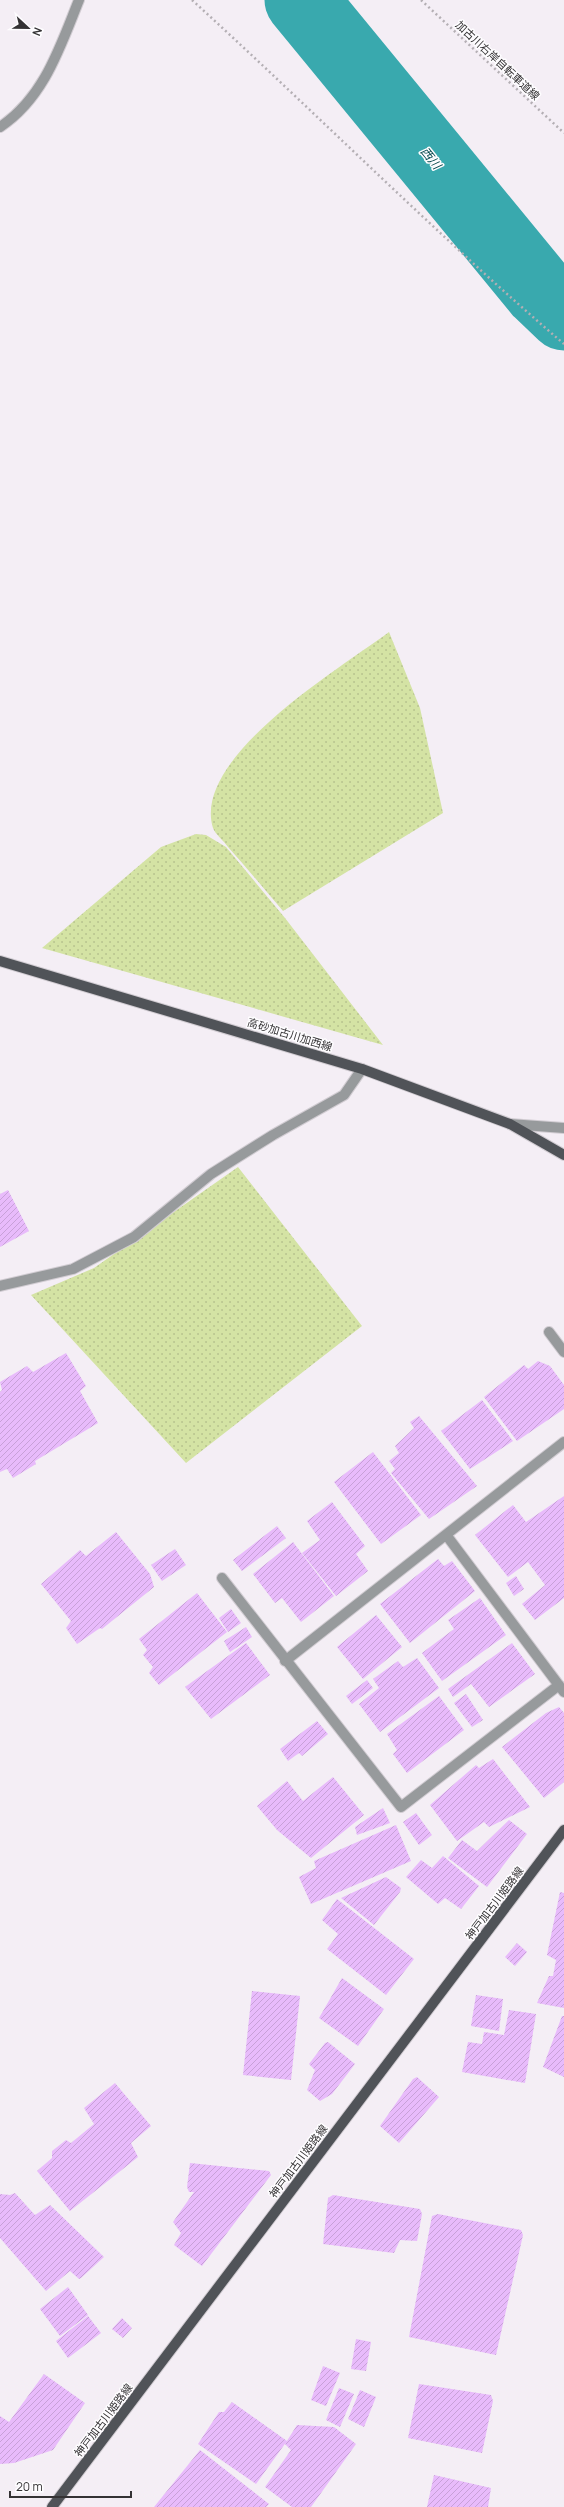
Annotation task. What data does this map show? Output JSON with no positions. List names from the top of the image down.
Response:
{
  "streets": {
    "main road": ["高砂加古川加西線", "神戸加古川姫路線"],
    "path": ["加古川右岸自転車道線"]
  },
  "water": ["西川"],
  "scale_bar": "20 m",
  "north": "right"
}
